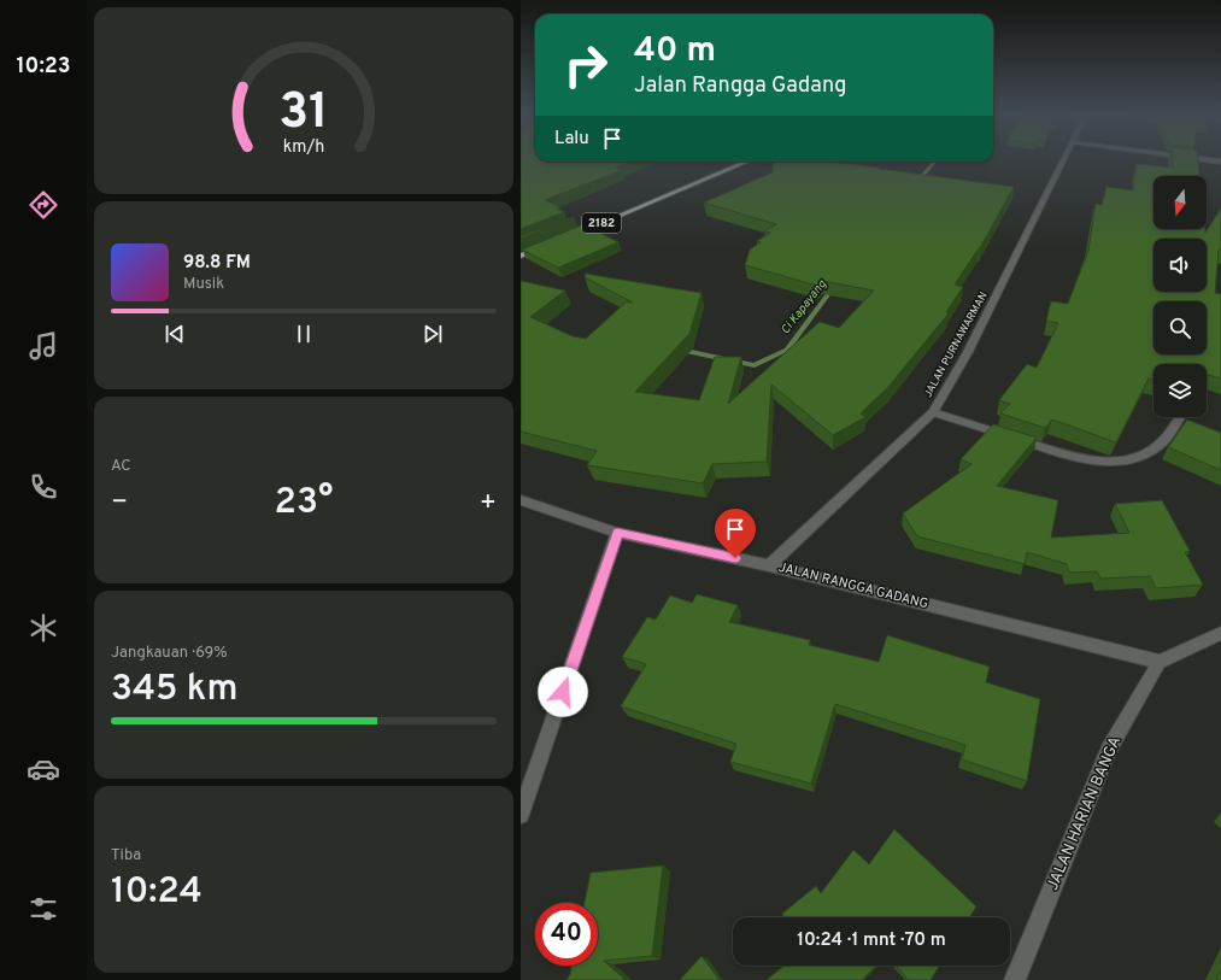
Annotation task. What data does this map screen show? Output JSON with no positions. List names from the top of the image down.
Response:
{
  "streets": {
    "main road": ["2182"],
    "street": ["JALAN PURNAWARMAN", "JALAN RANGGA GADANG", "JALAN HARIAN BANGA"]
  },
  "crossings": [
    ["JALAN PURNAWARMAN", "JALAN RANGGA GADANG"],
    ["JALAN RANGGA GADANG", "JALAN HARIAN BANGA"]
  ],
  "water": ["Ci Kapayang"],
  "north": "bottom",
  "page": {
    "tabs": "10:23",
    "turn": ["40 m", "Jalan Rangga Gadang"],
    "then": "Lalu",
    "song": ["98.8 FM", "Musik"],
    "tile": [
      "AC",
      ["Jangkauan · 69%", "345 km"],
      ["Tiba", "10:24"]
    ],
    "heat": ["−", "23°", "+"],
    "limit": "40",
    "trip": "10:24 · 1 mnt · 70 m",
    "gauge": ["31", "km/h"]
  }
}
